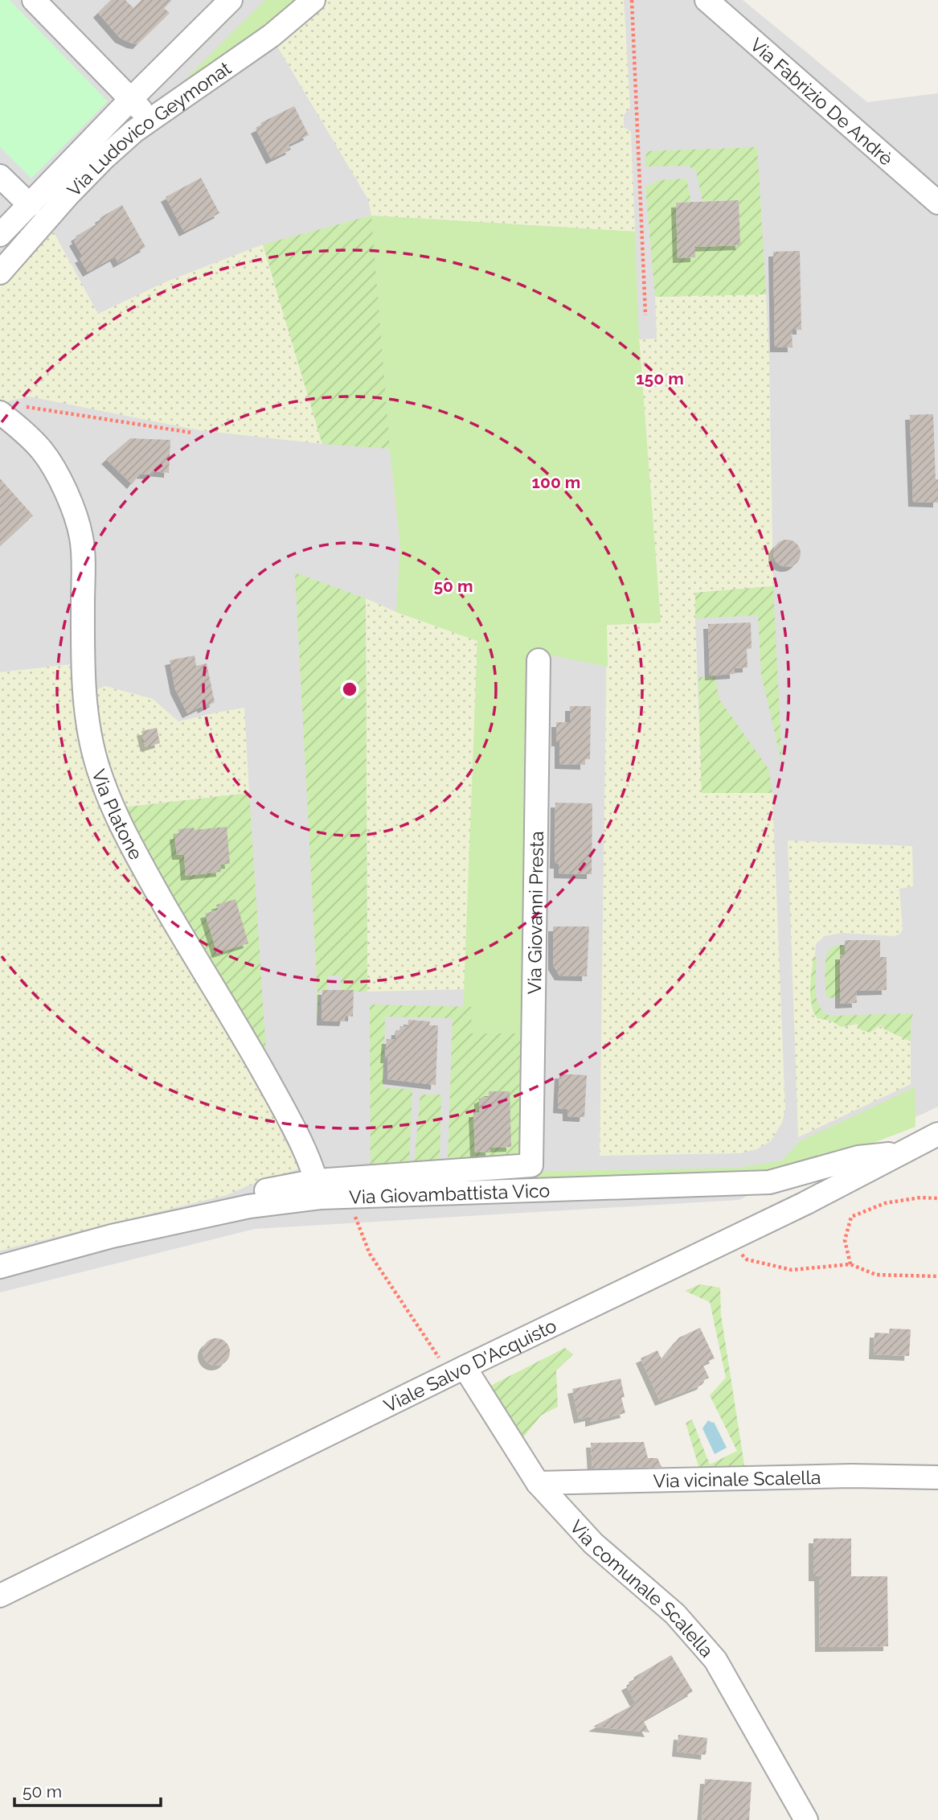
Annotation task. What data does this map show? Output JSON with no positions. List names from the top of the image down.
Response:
{
  "streets": {
    "street": [
      "Via Fabrizio De Andrè",
      "Via Ludovico Geymonat",
      "Via Platone",
      "Via Giovanni Presta",
      "Via Giovambattista Vico",
      "Viale Salvo D'Acquisto",
      "Via vicinale Scalella",
      "Via comunale Scalella"
    ]
  },
  "crossings": [
    ["Via Platone", "Via Giovanni Presta"],
    ["Via Platone", "Via Giovambattista Vico"],
    ["Via Giovanni Presta", "Via Giovambattista Vico"],
    ["Via Giovambattista Vico", "Viale Salvo D'Acquisto"],
    ["Viale Salvo D'Acquisto", "Via comunale Scalella"],
    ["Via vicinale Scalella", "Via comunale Scalella"]
  ],
  "scale_bar": "50 m",
  "rings": ["150 m", "100 m", "50 m"]
}
